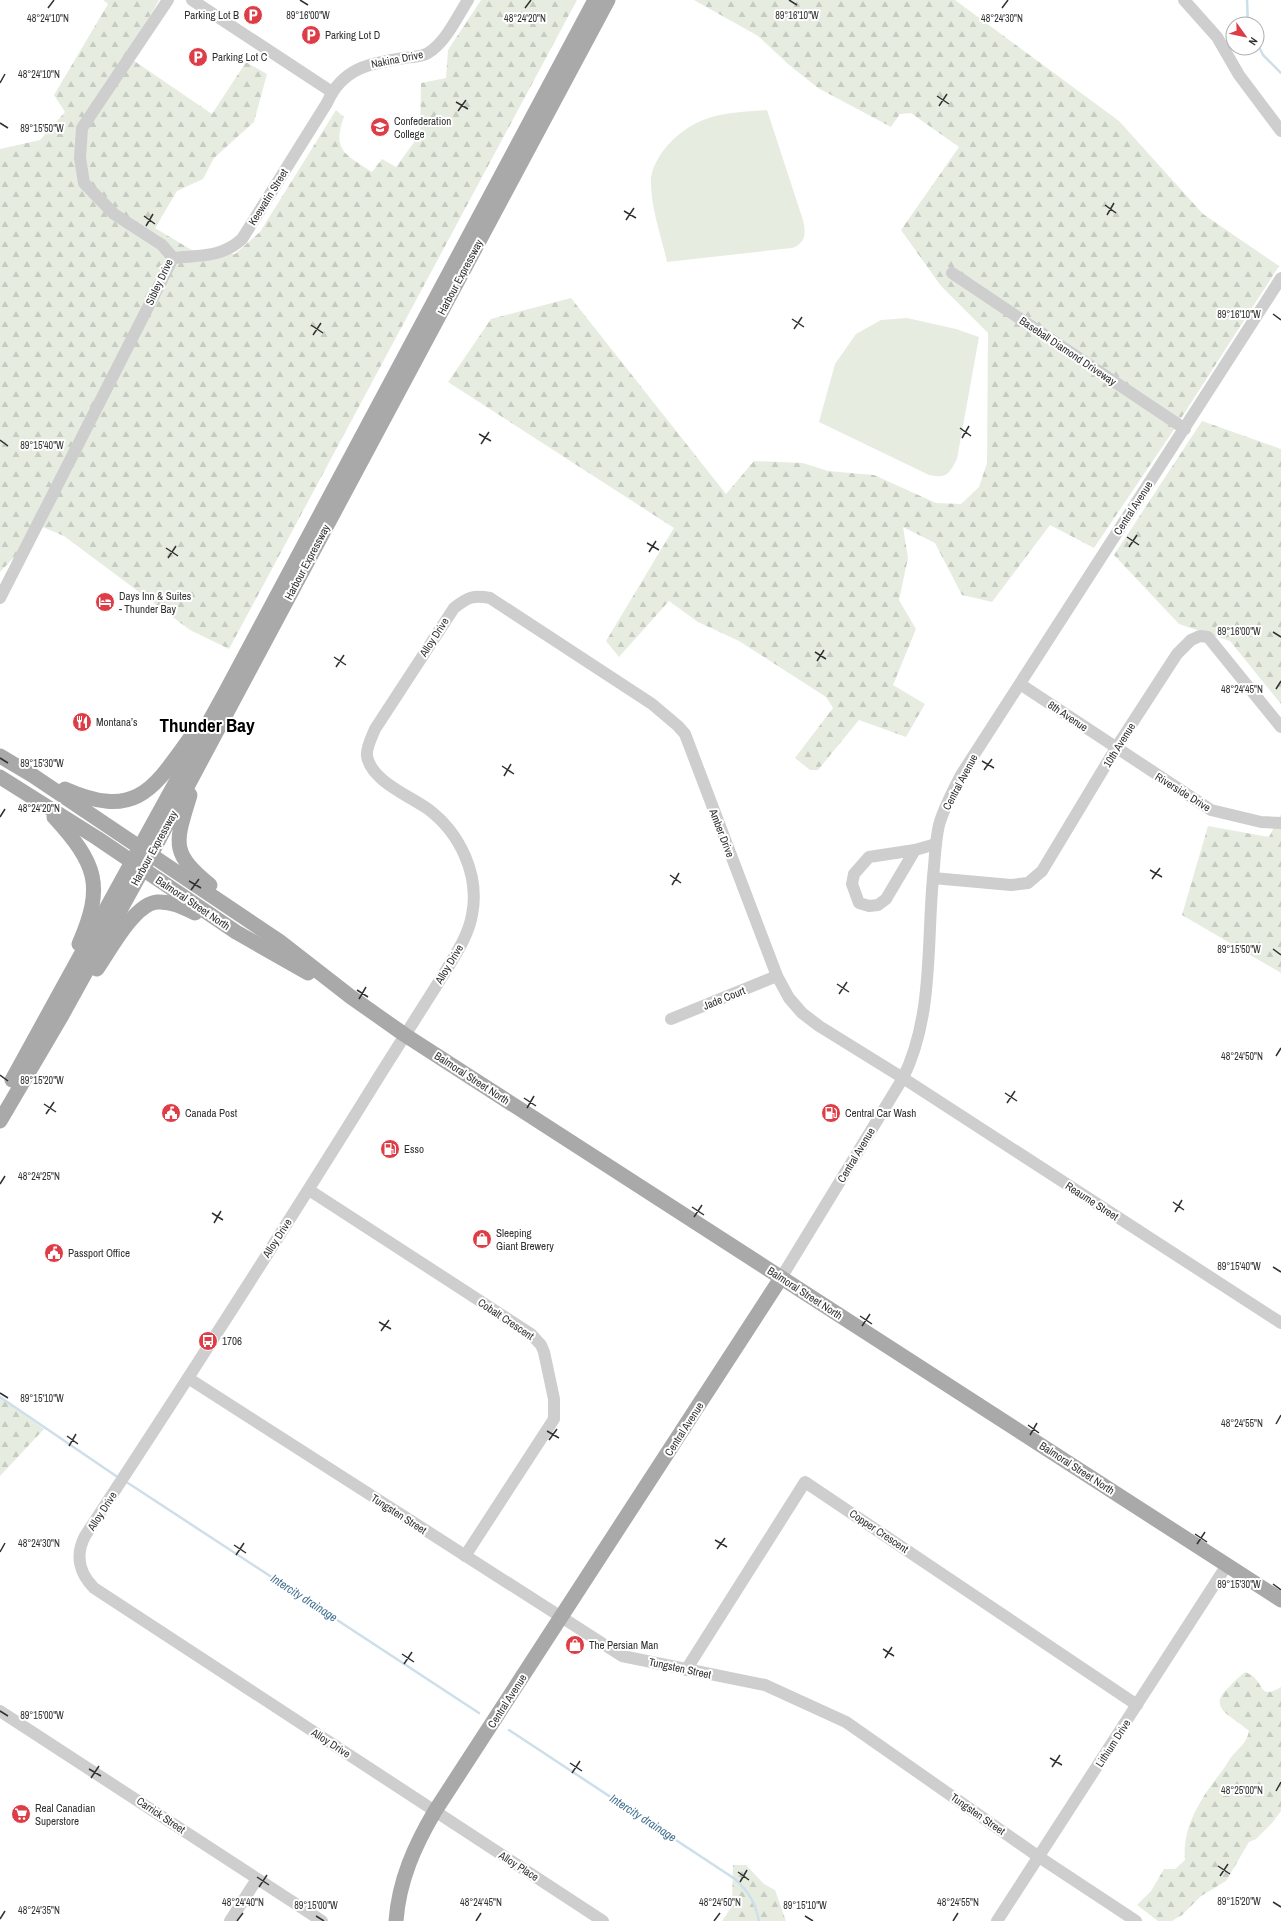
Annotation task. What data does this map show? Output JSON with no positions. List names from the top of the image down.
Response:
{
  "streets": {
    "main road": ["Harbour Expressway", "Central Avenue", "Balmoral Street North"],
    "street": [
      "Nakina Drive",
      "Keewatin Street",
      "Sibley Drive",
      "Baseball Diamond Driveway",
      "Alloy Drive",
      "8th Avenue",
      "10th Avenue",
      "Riverside Drive",
      "Amber Drive",
      "Jade Court",
      "Reaume Street",
      "Cobalt Crescent",
      "Tungsten Street",
      "Copper Crescent",
      "Lithium Drive",
      "Carrick Street",
      "Alloy Place"
    ]
  },
  "crossings": [
    ["Nakina Drive", "Keewatin Street"],
    ["Keewatin Street", "Sibley Drive"],
    ["Harbour Expressway", "Balmoral Street North"],
    ["Baseball Diamond Driveway", "Central Avenue"],
    ["Central Avenue", "Alloy Drive"],
    ["Central Avenue", "8th Avenue"],
    ["Central Avenue", "10th Avenue"],
    ["Central Avenue", "Amber Drive"],
    ["Central Avenue", "Balmoral Street North"],
    ["Central Avenue", "Reaume Street"],
    ["Central Avenue", "Tungsten Street"],
    ["Central Avenue", "Alloy Place"],
    ["Alloy Drive", "Amber Drive"],
    ["Alloy Drive", "Balmoral Street North"],
    ["Alloy Drive", "Cobalt Crescent"],
    ["Alloy Drive", "Tungsten Street"],
    ["Alloy Drive", "Alloy Place"],
    ["8th Avenue", "10th Avenue"],
    ["8th Avenue", "Riverside Drive"],
    ["10th Avenue", "Riverside Drive"],
    ["Amber Drive", "Jade Court"],
    ["Amber Drive", "Reaume Street"],
    ["Balmoral Street North", "Lithium Drive"],
    ["Cobalt Crescent", "Tungsten Street"],
    ["Tungsten Street", "Copper Crescent"],
    ["Tungsten Street", "Lithium Drive"],
    ["Copper Crescent", "Lithium Drive"]
  ],
  "districts": ["Thunder Bay"],
  "water": ["Intercity drainage"],
  "places": {
    "parking": ["Parking Lot B", "Parking Lot D", "Parking Lot C"],
    "school or university": ["Confederation College"],
    "hotel": ["Days Inn & Suites - Thunder Bay"],
    "restaurant": ["Montana’s"],
    "public building": ["Canada Post", "Passport Office"],
    "fuel station": ["Central Car Wash", "Esso"],
    "shop": ["Sleeping Giant Brewery", "The Persian Man"],
    "bus stop": ["1706"],
    "supermarket": ["Real Canadian Superstore"]
  },
  "north": "bottom right",
  "coordinates": [
    "89°16'00\"W",
    "89°16'10\"W",
    "48°24'10\"N",
    "48°24'30\"N",
    "48°24'20\"N",
    "89°15'50\"W",
    "89°15'40\"W",
    "48°24'45\"N",
    "89°15'30\"W",
    "48°24'50\"N",
    "89°15'20\"W",
    "48°24'25\"N",
    "89°15'10\"W",
    "48°24'55\"N",
    "89°15'00\"W",
    "48°25'00\"N",
    "48°24'40\"N",
    "48°24'35\"N"
  ]
}
